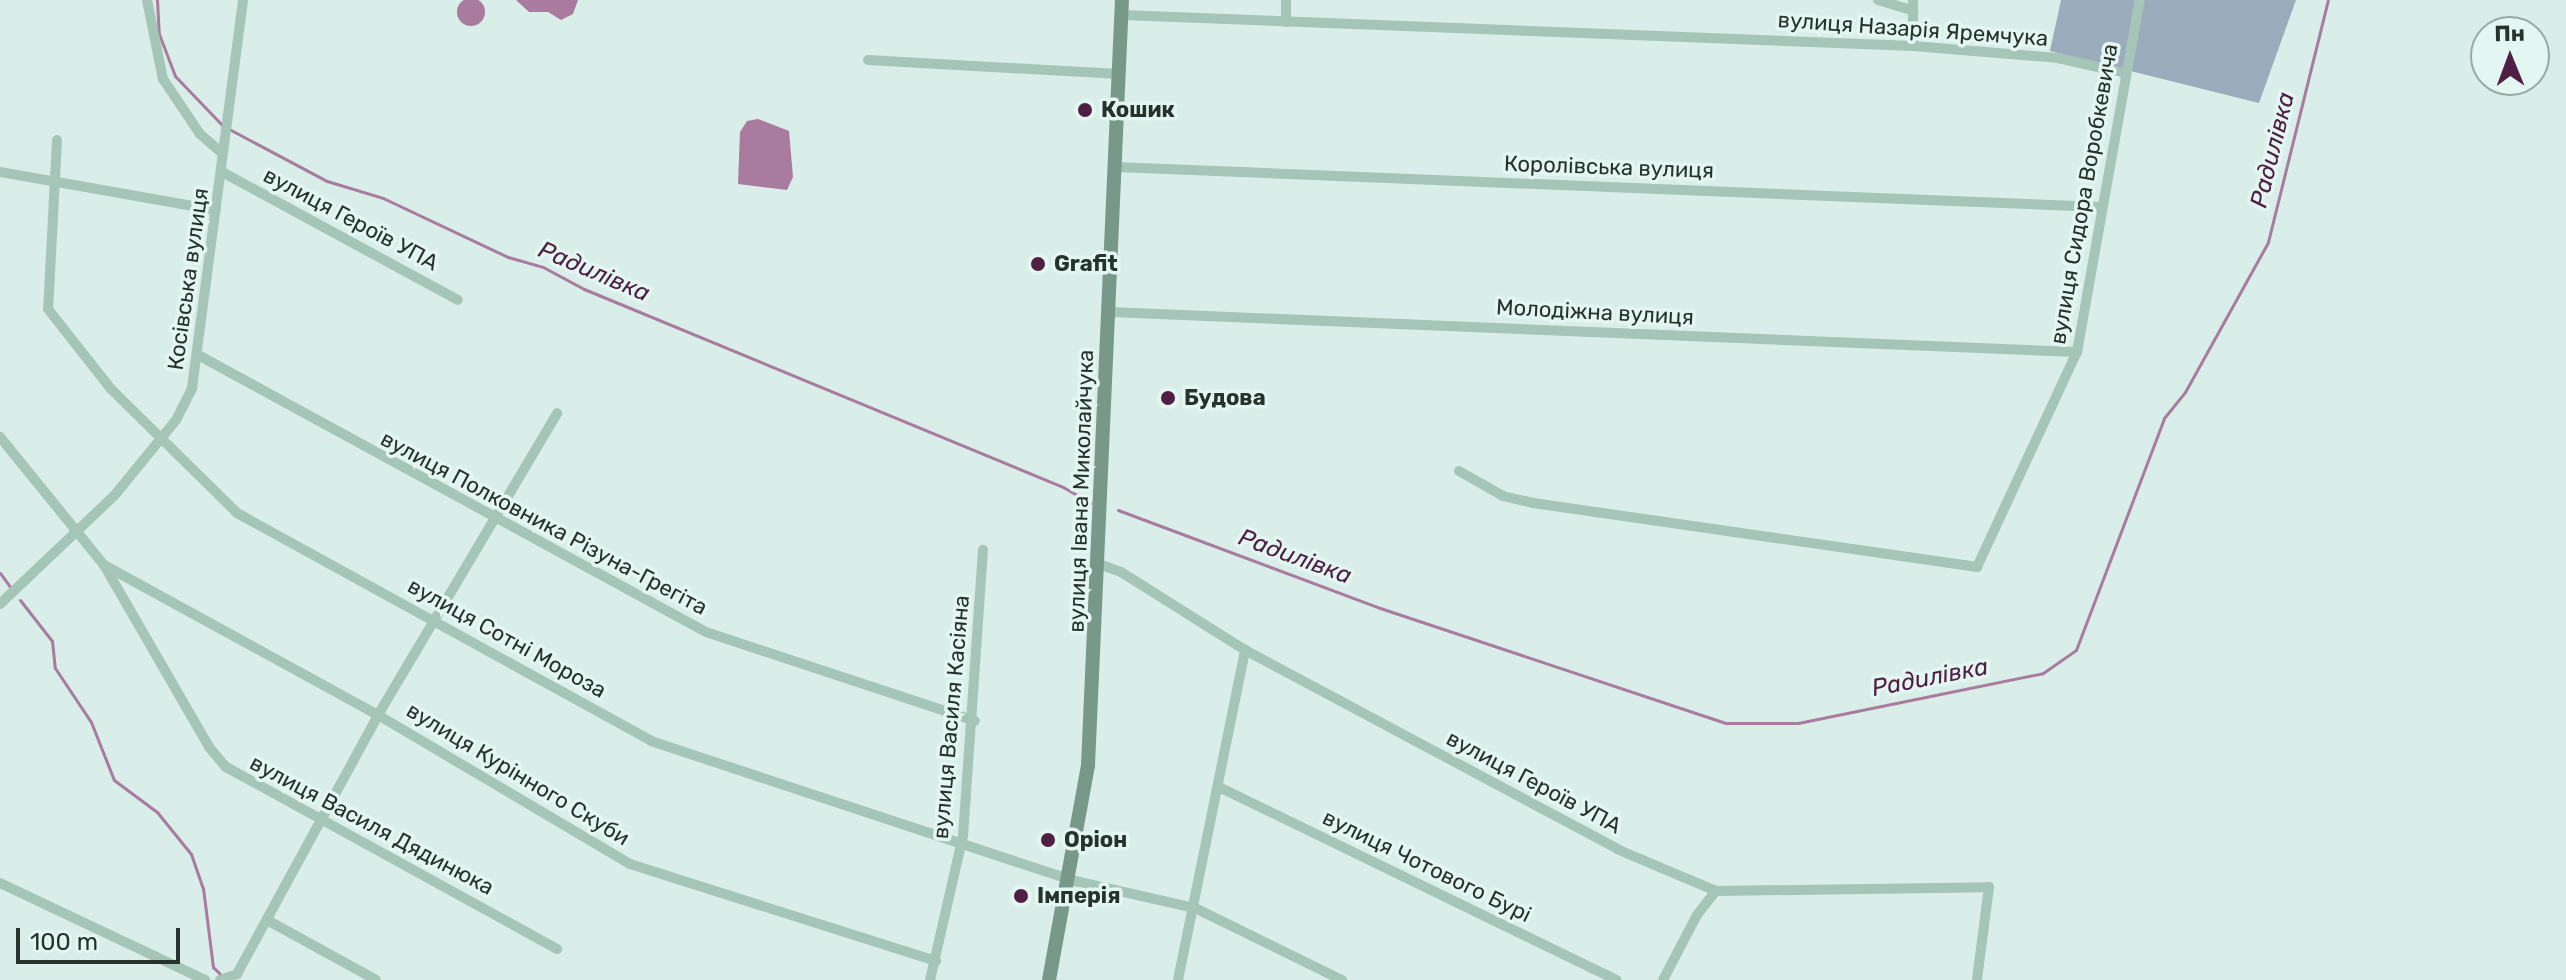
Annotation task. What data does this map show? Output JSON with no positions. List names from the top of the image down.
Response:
{
  "streets": {
    "street": [
      "вулиця Назарія Яремчука",
      "Королівська вулиця",
      "вулиця Сидора Воробкевича",
      "вулиця Героїв УПА",
      "Косівська вулиця",
      "Молодіжна вулиця",
      "вулиця Івана Миколайчука",
      "вулиця Полковника Різуна-Грегіта",
      "вулиця Сотні Мороза",
      "вулиця Василя Касіяна",
      "вулиця Курінного Скуби",
      "вулиця Василя Дядинюка",
      "вулиця Чотового Бурі"
    ]
  },
  "crossings": [
    ["вулиця Назарія Яремчука", "вулиця Сидора Воробкевича"],
    ["вулиця Назарія Яремчука", "вулиця Івана Миколайчука"],
    ["Королівська вулиця", "вулиця Сидора Воробкевича"],
    ["Королівська вулиця", "вулиця Івана Миколайчука"],
    ["вулиця Сидора Воробкевича", "Молодіжна вулиця"],
    ["вулиця Героїв УПА", "Косівська вулиця"],
    ["вулиця Героїв УПА", "вулиця Івана Миколайчука"],
    ["Косівська вулиця", "вулиця Полковника Різуна-Грегіта"],
    ["Косівська вулиця", "вулиця Сотні Мороза"],
    ["Косівська вулиця", "вулиця Василя Дядинюка"],
    ["Молодіжна вулиця", "вулиця Івана Миколайчука"],
    ["вулиця Івана Миколайчука", "вулиця Сотні Мороза"],
    ["вулиця Полковника Різуна-Грегіта", "вулиця Василя Касіяна"],
    ["вулиця Сотні Мороза", "вулиця Василя Касіяна"],
    ["вулиця Василя Касіяна", "вулиця Курінного Скуби"],
    ["вулиця Курінного Скуби", "вулиця Василя Дядинюка"]
  ],
  "water": ["Радилівка"],
  "places": [
    "Кошик",
    "Grafit",
    "Будова",
    "Оріон",
    "Імперія"
  ],
  "scale_bar": "100 m",
  "north": "top"
}
